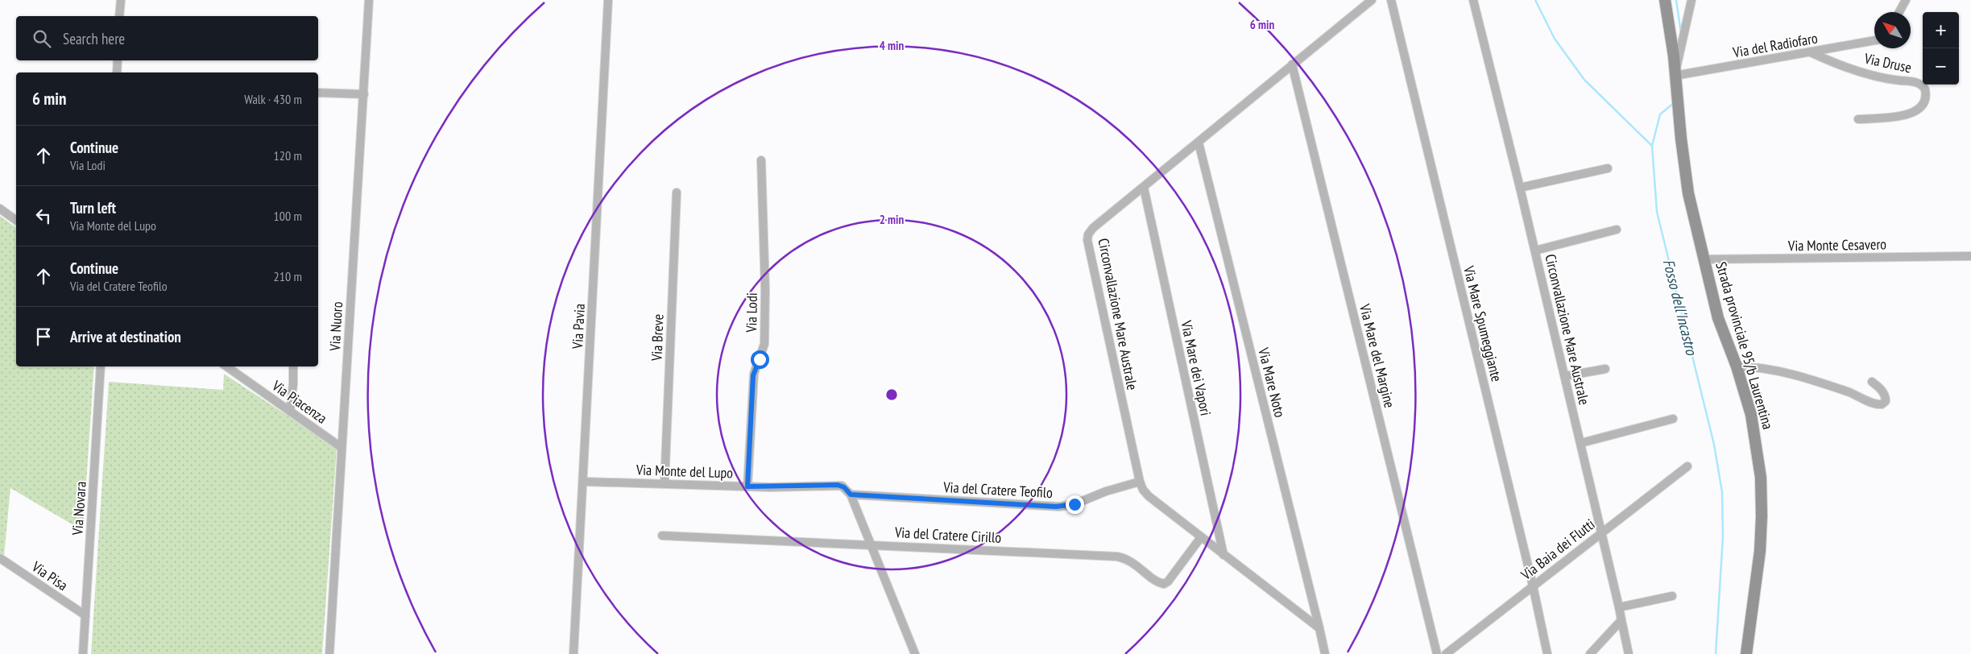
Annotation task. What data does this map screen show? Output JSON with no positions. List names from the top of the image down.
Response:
{
  "streets": {
    "main road": ["Strada provinciale 95/b Laurentina"],
    "street": [
      "Via del Radiofaro",
      "Via Druse",
      "Via Monte Cesavero",
      "Via Lodi",
      "Circonvallazione Mare Australe",
      "Via Mare Spumeggiante",
      "Via Nuoro",
      "Via Pavia",
      "Via Breve",
      "Via Mare del Margine",
      "Via Mare dei Vapori",
      "Via Mare Noto",
      "Via Piacenza",
      "Via Monte del Lupo",
      "Via del Cratere Teofilo",
      "Via Novara",
      "Via del Cratere Cirillo",
      "Via Baia dei Flutti",
      "Via Pisa"
    ]
  },
  "crossings": [
    ["Via del Radiofaro", "Via Druse"],
    ["Via del Radiofaro", "Strada provinciale 95/b Laurentina"],
    ["Via Monte Cesavero", "Strada provinciale 95/b Laurentina"],
    ["Via Lodi", "Via Monte del Lupo"],
    ["Circonvallazione Mare Australe", "Via Mare del Margine"],
    ["Circonvallazione Mare Australe", "Via Mare dei Vapori"],
    ["Circonvallazione Mare Australe", "Via Mare Noto"],
    ["Circonvallazione Mare Australe", "Via del Cratere Teofilo"],
    ["Circonvallazione Mare Australe", "Via del Cratere Cirillo"],
    ["Circonvallazione Mare Australe", "Via Baia dei Flutti"],
    ["Via Mare Spumeggiante", "Via Baia dei Flutti"],
    ["Via Nuoro", "Via Piacenza"],
    ["Via Pavia", "Via Monte del Lupo"],
    ["Via Breve", "Via Monte del Lupo"],
    ["Via Monte del Lupo", "Via del Cratere Teofilo"],
    ["Via Novara", "Via Pisa"]
  ],
  "water": ["Fosso dell'Incastro"],
  "north": "top left",
  "page": {
    "map_buttons": ["+", "−"],
    "search": "Search here",
    "heading": ["6 min", "Walk · 430 m"],
    "list": [
      ["Continue", "Via Lodi", "120 m"],
      ["Turn left", "Via Monte del Lupo", "100 m"],
      ["Continue", "Via del Cratere Teofilo", "210 m"],
      "Arrive at destination"
    ]
  },
  "rings": ["6 min", "4 min", "2 min"]
}
